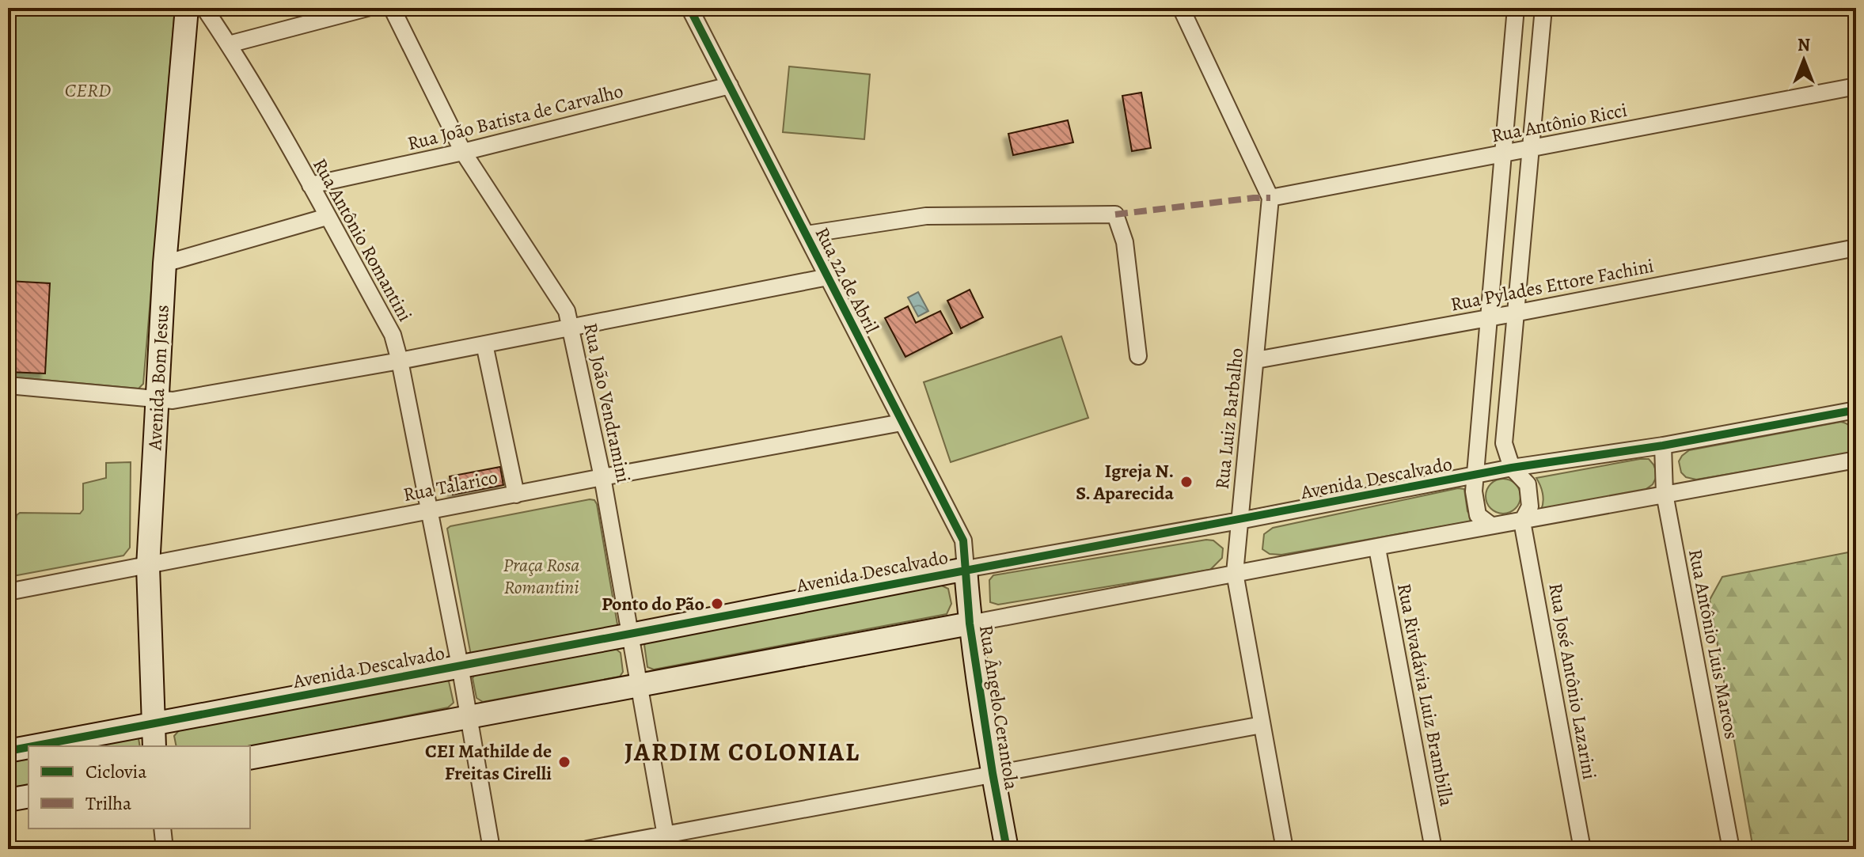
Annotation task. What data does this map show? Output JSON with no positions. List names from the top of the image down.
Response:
{
  "streets": {
    "street": [
      "Rua João Batista de Carvalho",
      "Rua Antônio Ricci",
      "Rua Antônio Romantini",
      "Rua 22 de Abril",
      "Rua Pylades Ettore Fachini",
      "Avenida Bom Jesus",
      "Rua João Vendramini",
      "Rua Luiz Barbalho",
      "Avenida Descalvado",
      "Rua Talarico",
      "Rua Antônio Luis Marcos",
      "Rua José Antônio Lazarini",
      "Rua Rivadávia Luiz Brambilla",
      "Rua Ângelo Cerantola"
    ]
  },
  "crossings": [
    ["Rua João Batista de Carvalho", "Rua Antônio Romantini"],
    ["Rua João Batista de Carvalho", "Rua 22 de Abril"],
    ["Rua João Batista de Carvalho", "Rua João Vendramini"],
    ["Rua Antônio Ricci", "Rua Luiz Barbalho"],
    ["Rua Antônio Romantini", "Avenida Descalvado"],
    ["Rua Antônio Romantini", "Rua Talarico"],
    ["Rua 22 de Abril", "Avenida Descalvado"],
    ["Rua 22 de Abril", "Rua Talarico"],
    ["Rua 22 de Abril", "Rua Ângelo Cerantola"],
    ["Rua Pylades Ettore Fachini", "Rua Luiz Barbalho"],
    ["Avenida Bom Jesus", "Avenida Descalvado"],
    ["Avenida Bom Jesus", "Rua Talarico"],
    ["Rua João Vendramini", "Avenida Descalvado"],
    ["Rua João Vendramini", "Rua Talarico"],
    ["Rua Luiz Barbalho", "Avenida Descalvado"],
    ["Avenida Descalvado", "Rua Antônio Luis Marcos"],
    ["Avenida Descalvado", "Rua José Antônio Lazarini"],
    ["Avenida Descalvado", "Rua Ângelo Cerantola"]
  ],
  "districts": ["JARDIM COLONIAL"],
  "parks": ["CERD", "Praça Rosa Romantini"],
  "places": ["Igreja N. S. Aparecida", "Ponto do Pão", "CEI Mathilde de Freitas Cirelli"],
  "legend": ["Ciclovia", "Trilha"],
  "north": "top"
}
